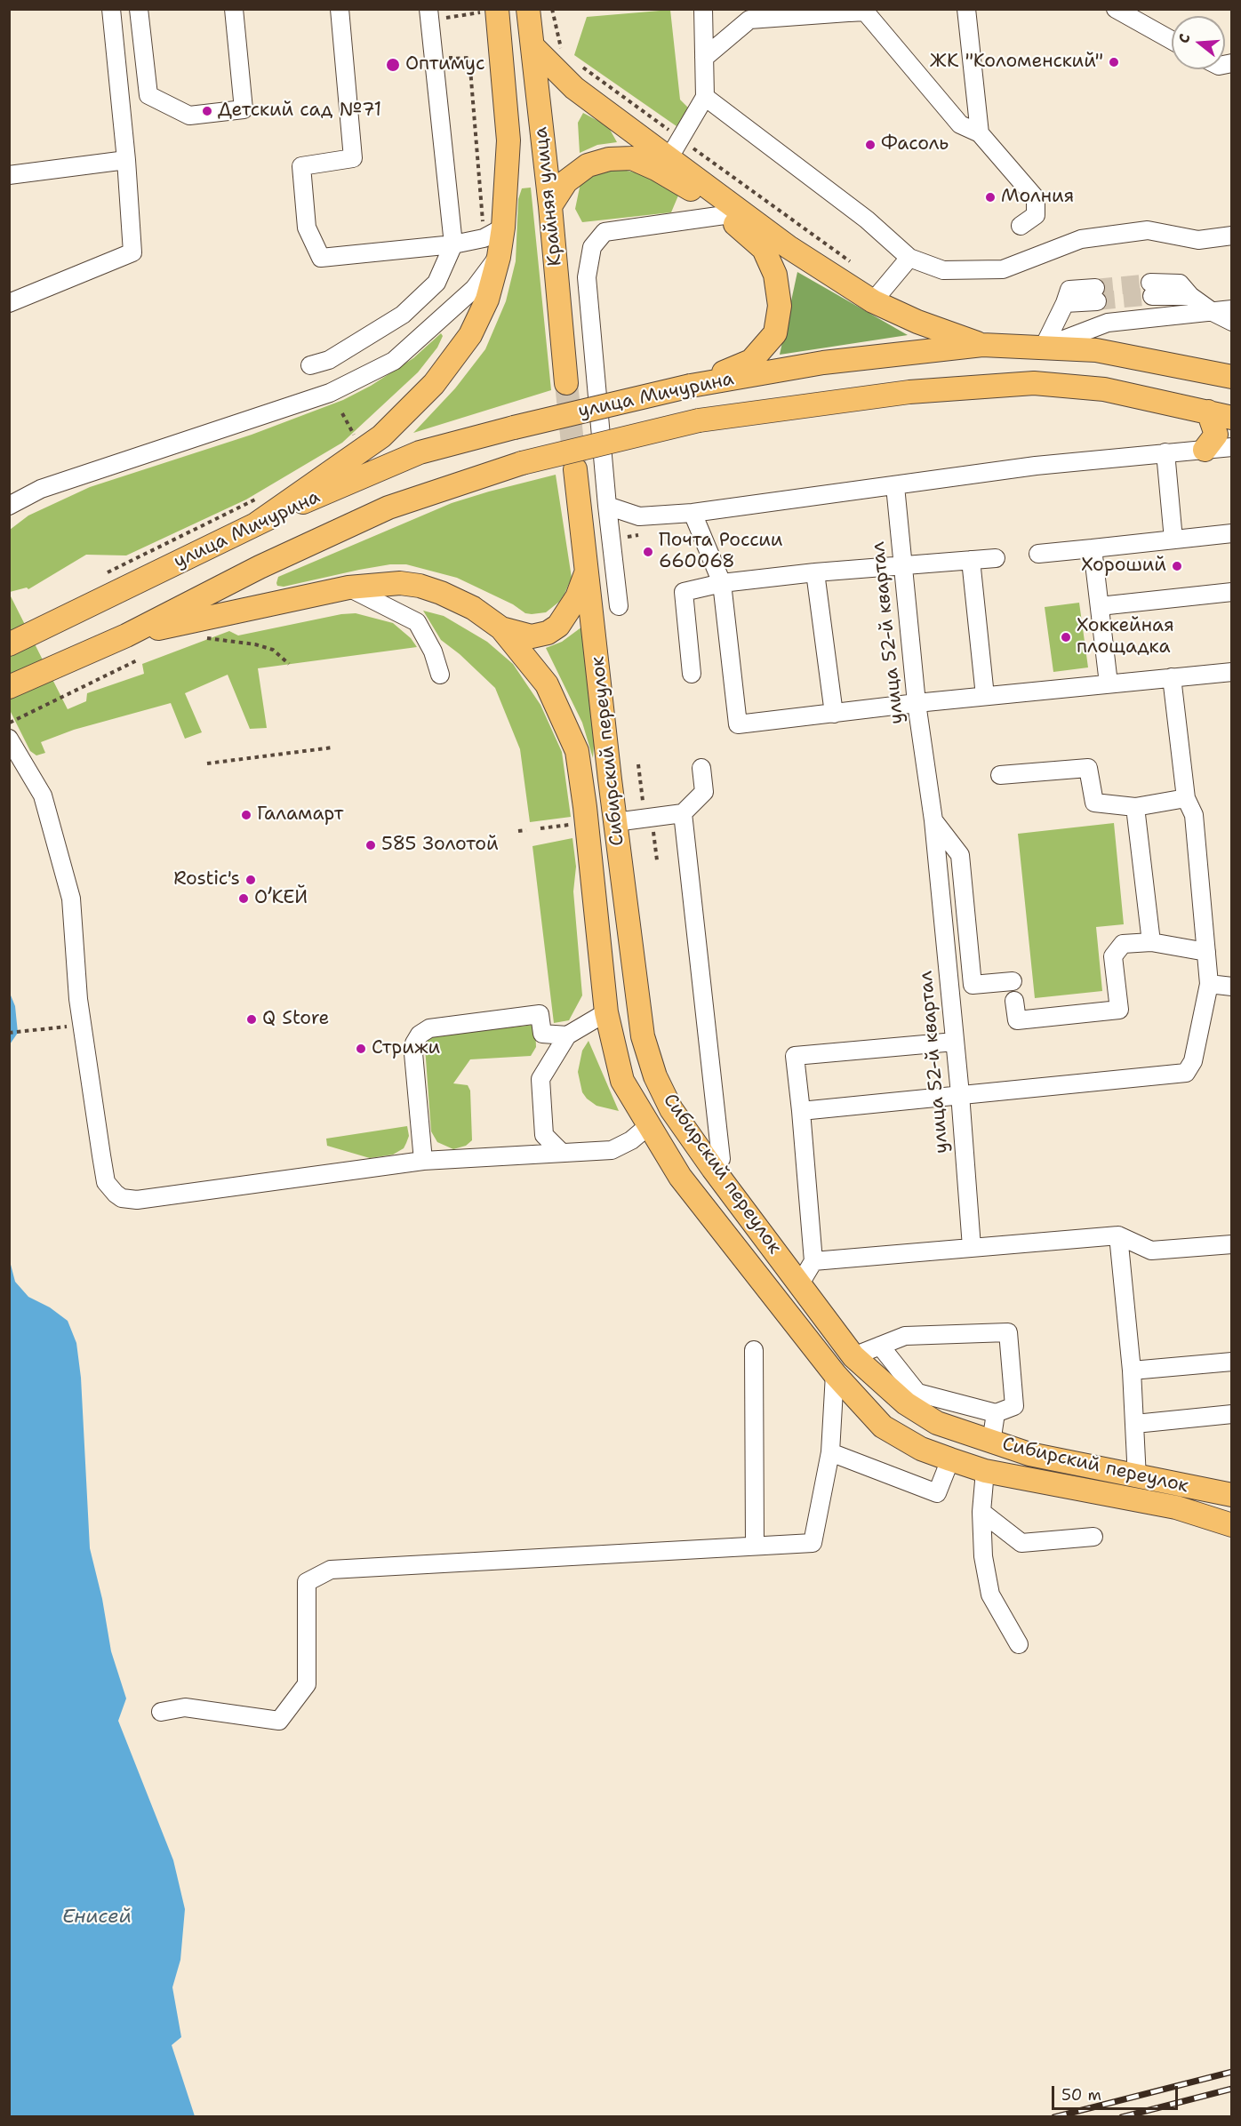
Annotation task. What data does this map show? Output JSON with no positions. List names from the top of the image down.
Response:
{
  "streets": {
    "main road": ["Крайняя улица", "улица Мичурина", "Сибирский переулок"],
    "street": ["улица 52-й квартал"]
  },
  "crossings": [
    ["Крайняя улица", "улица Мичурина"]
  ],
  "water": ["Енисей"],
  "places": [
    "ЖК \"Коломенский\"",
    "Оптимус",
    "Детский сад №71",
    "Фасоль",
    "Молния",
    "Почта России 660068",
    "Хороший",
    "Хоккейная площадка",
    "Галамарт",
    "585 Золотой",
    "Rostic's",
    "О’КЕЙ",
    "Q Store",
    "Стрижи"
  ],
  "scale_bar": "50 m",
  "north": "left"
}
